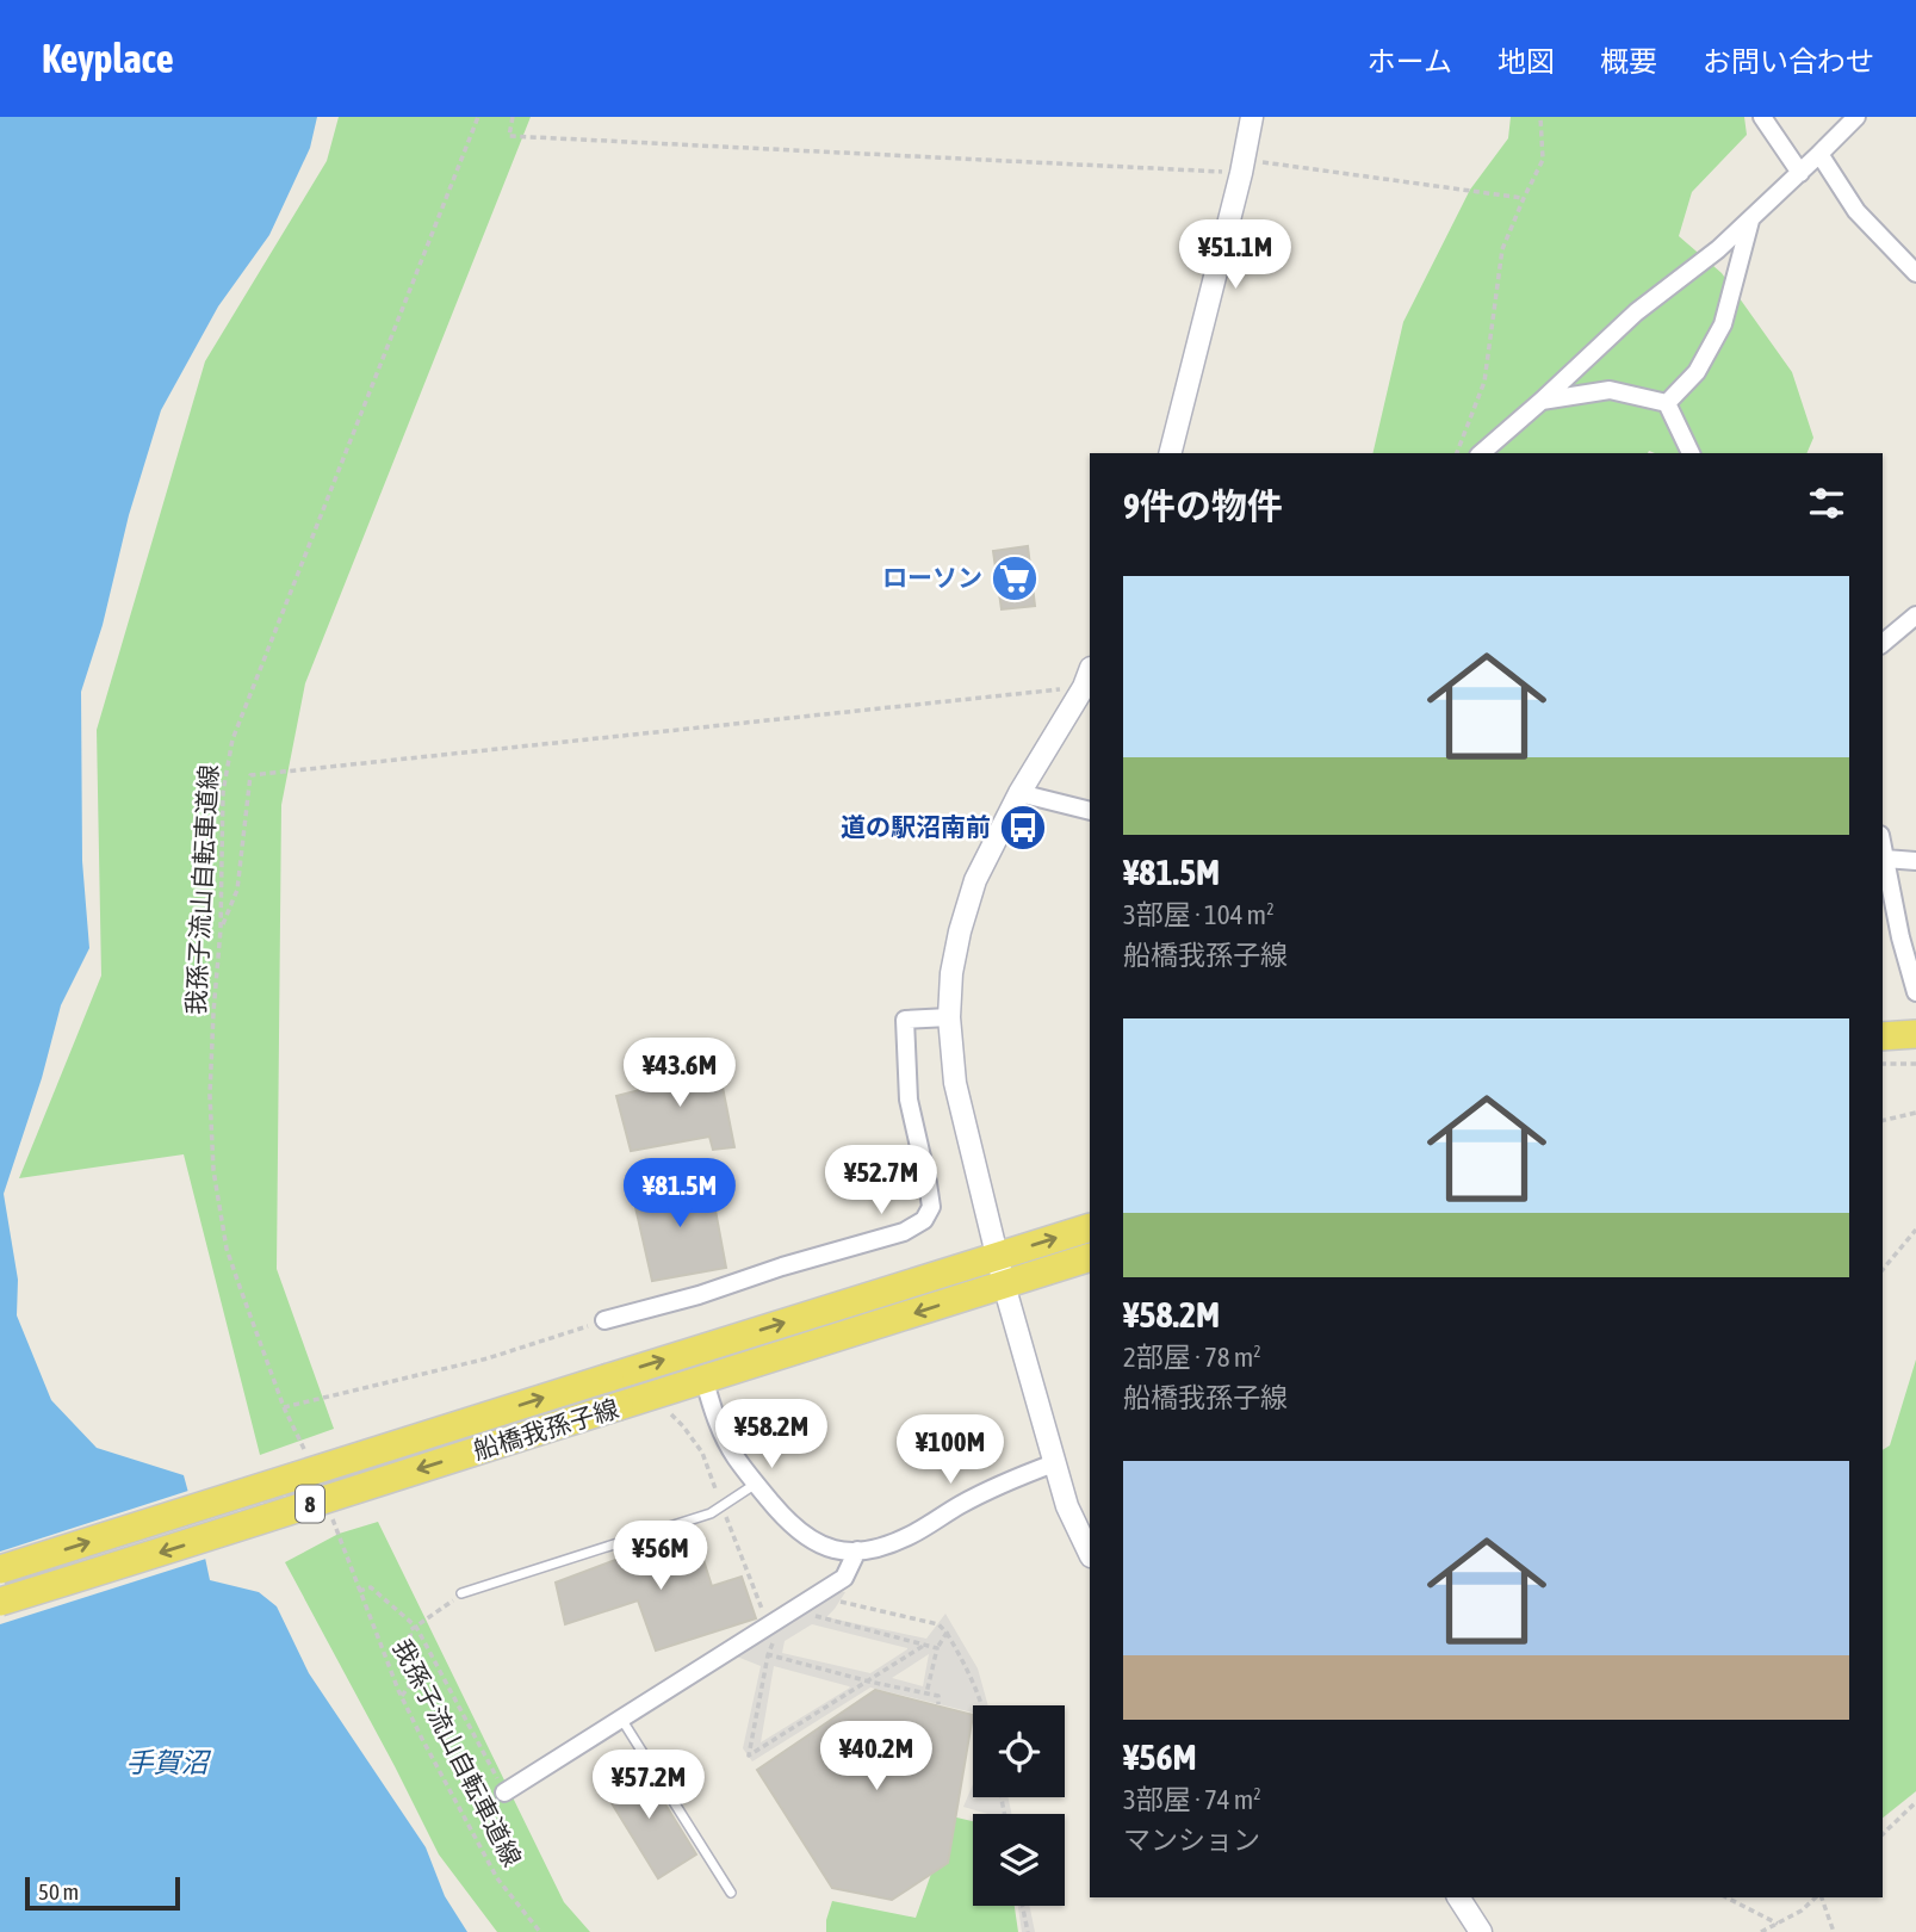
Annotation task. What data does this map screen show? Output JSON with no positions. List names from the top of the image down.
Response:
{
  "streets": {
    "main road": ["船橋我孫子線", "8"],
    "path": ["我孫子流山自転車道線"]
  },
  "water": ["手賀沼"],
  "places": {
    "supermarket": ["ローソン"],
    "bus stop": ["道の駅沼南前"]
  },
  "scale_bar": "50 m",
  "page": {
    "header": "Keyplace",
    "nav": [
      "ホーム",
      "地図",
      "概要",
      "お問い合わせ"
    ],
    "price": [
      "¥51.1M",
      "¥43.6M",
      "¥52.7M",
      "¥81.5M",
      "¥58.2M",
      "¥100M",
      "¥56M",
      "¥40.2M",
      "¥57.2M"
    ],
    "heading": "9件の物件",
    "list": [
      {
        "name": "¥81.5M",
        "note": "3部屋 · 104 m² · 船橋我孫子線"
      },
      {
        "name": "¥58.2M",
        "note": "2部屋 · 78 m² · 船橋我孫子線"
      },
      {
        "name": "¥56M",
        "note": "3部屋 · 74 m² · マンション"
      }
    ],
    "scale": "50 m"
  }
}
